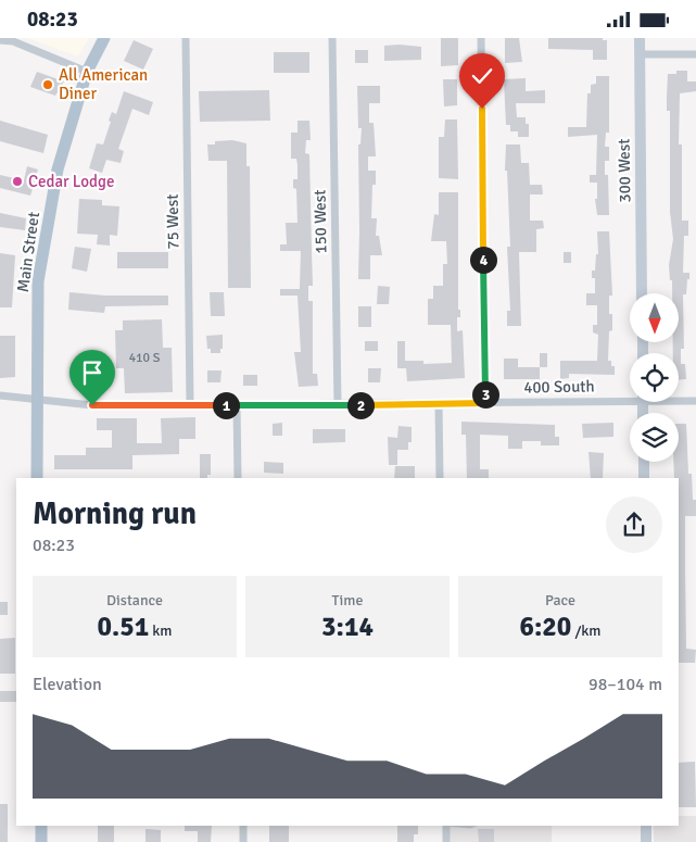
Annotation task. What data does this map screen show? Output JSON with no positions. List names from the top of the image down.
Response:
{
  "streets": {
    "main road": ["Main Street"],
    "street": [
      "300 West",
      "75 West",
      "150 West",
      "400 South"
    ]
  },
  "crossings": [
    ["75 West", "400 South"],
    ["150 West", "400 South"],
    ["Main Street", "400 South"]
  ],
  "places": ["All American Diner", "Cedar Lodge"],
  "house_numbers": ["410 S"],
  "north": "bottom",
  "page": {
    "status": "08:23",
    "pins": [
      "4",
      "3",
      "1",
      "2"
    ],
    "heading": ["Morning run", "08:23"],
    "stats": [
      ["Distance", "0.51 km"],
      ["Time", "3:14"],
      ["Pace", "6:20 /km"]
    ],
    "chart": ["Elevation", "98–104 m"]
  }
}
